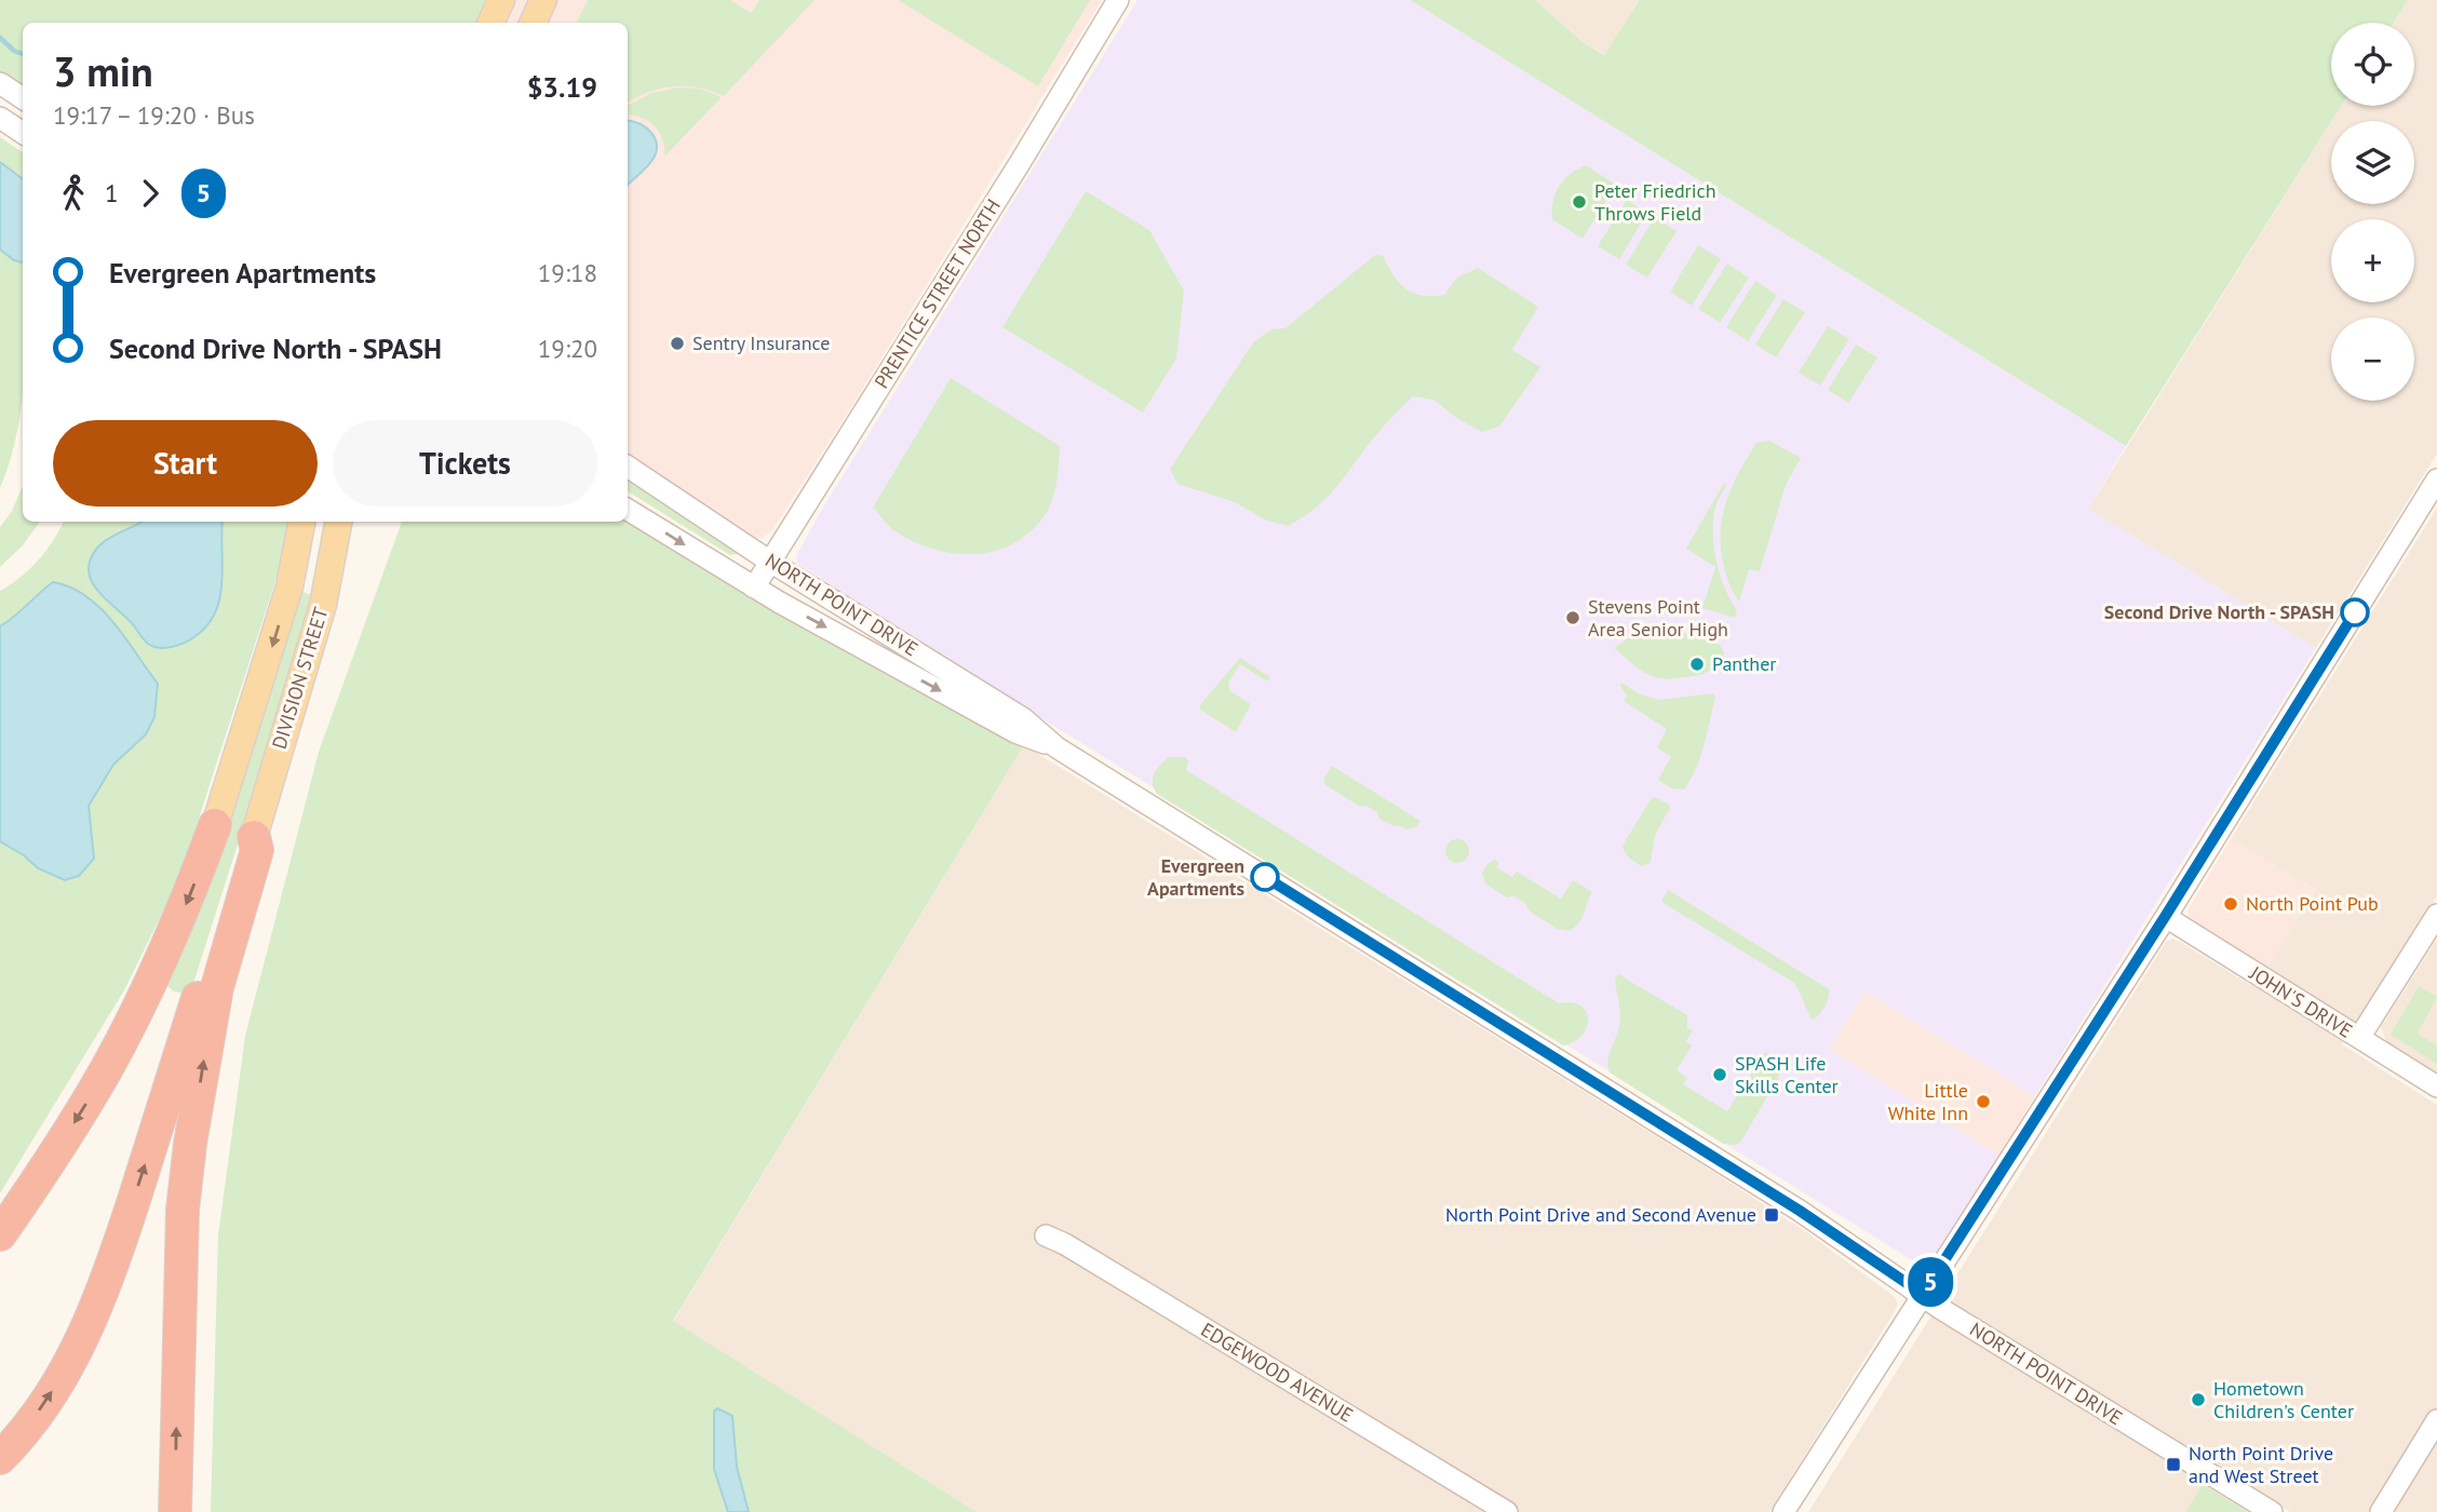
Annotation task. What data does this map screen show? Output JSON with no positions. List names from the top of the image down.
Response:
{
  "streets": {
    "main road": ["DIVISION STREET"],
    "street": [
      "PRENTICE STREET NORTH",
      "NORTH POINT DRIVE",
      "JOHN'S DRIVE",
      "EDGEWOOD AVENUE"
    ]
  },
  "crossings": [
    ["PRENTICE STREET NORTH", "NORTH POINT DRIVE"]
  ],
  "places": {
    "other": [
      "Peter Friedrich Throws Field",
      "Sentry Insurance",
      "Second Drive North - SPASH",
      "Stevens Point Area Senior High",
      "Panther",
      "Evergreen Apartments",
      "North Point Pub",
      "SPASH Life Skills Center",
      "Little White Inn",
      "Hometown Children's Center"
    ],
    "transit": ["North Point Drive and Second Avenue", "North Point Drive and West Street"]
  },
  "lines": ["bus line 5"],
  "page": {
    "on_map": "5",
    "map_buttons": ["+", "−"],
    "heading": ["3 min", "19:17 – 19:20 · Bus", "$3.19"],
    "legs": ["1", "5"],
    "list": [
      {
        "name": "Evergreen Apartments",
        "value": "19:18"
      },
      {
        "name": "Second Drive North - SPASH",
        "value": "19:20"
      }
    ],
    "buttons": ["Start", "Tickets"]
  }
}
